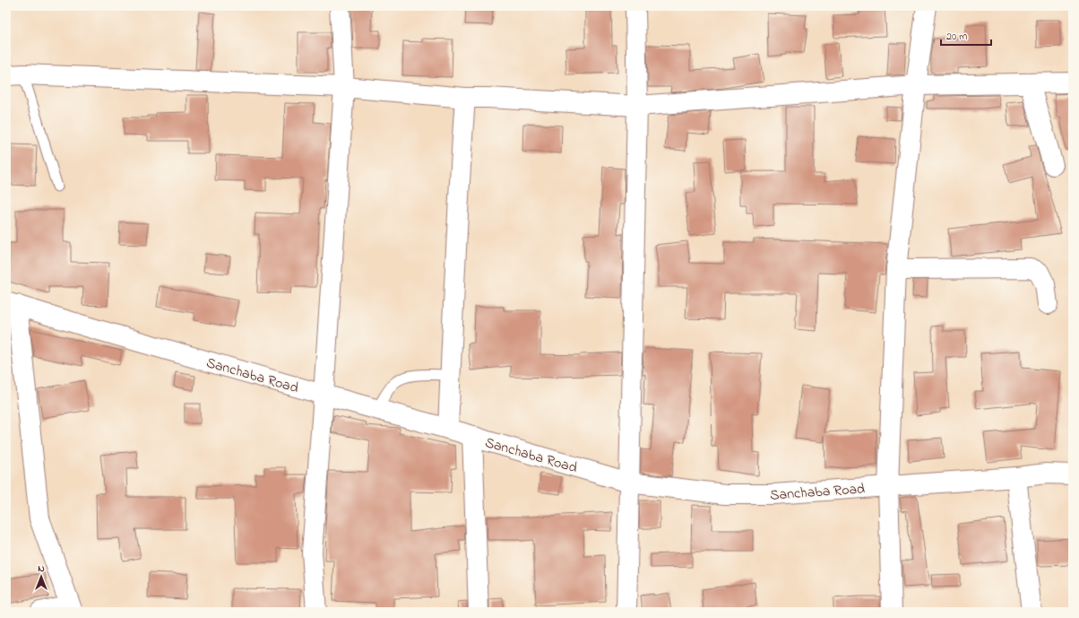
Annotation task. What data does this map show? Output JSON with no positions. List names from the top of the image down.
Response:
{
  "streets": {
    "street": ["Sanchaba Road"]
  },
  "scale_bar": "20 m",
  "north": "top"
}
